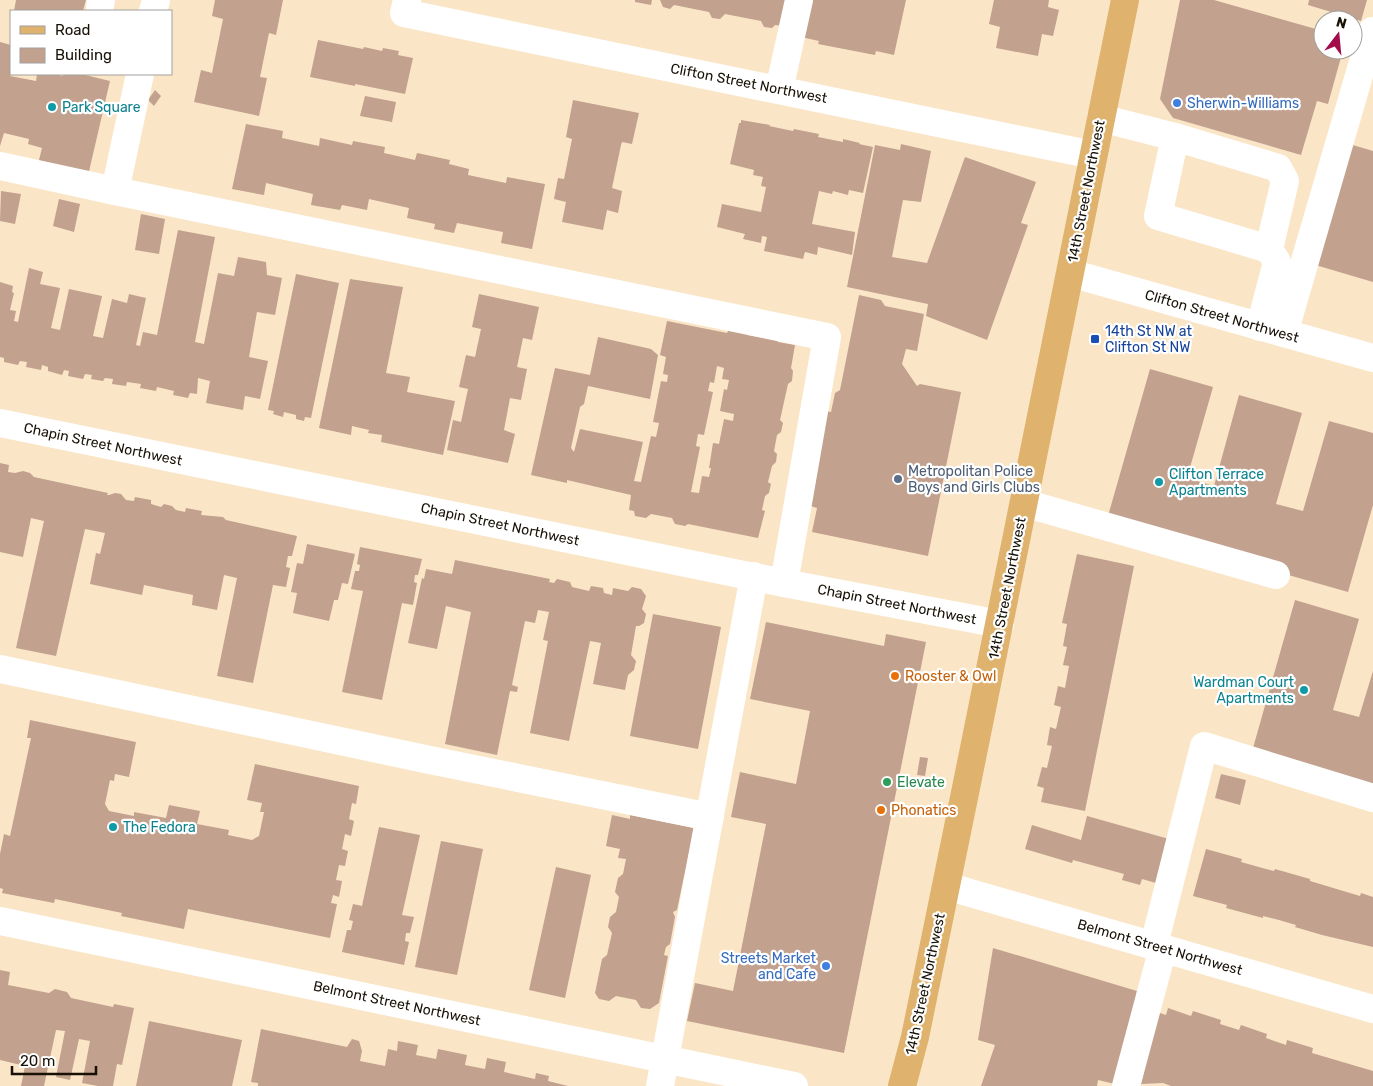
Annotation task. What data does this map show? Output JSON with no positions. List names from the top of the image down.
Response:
{
  "streets": {
    "main road": ["14th Street Northwest"],
    "street": ["Clifton Street Northwest", "Chapin Street Northwest", "Belmont Street Northwest"]
  },
  "crossings": [
    ["Clifton Street Northwest", "14th Street Northwest"],
    ["14th Street Northwest", "Chapin Street Northwest"],
    ["14th Street Northwest", "Belmont Street Northwest"]
  ],
  "places": {
    "other": [
      "Sherwin-Williams",
      "Park Square",
      "Metropolitan Police Boys and Girls Clubs",
      "Clifton Terrace Apartments",
      "Rooster & Owl",
      "Wardman Court Apartments",
      "Elevate",
      "Phonatics",
      "The Fedora",
      "Streets Market and Cafe"
    ],
    "transit": ["14th St NW at Clifton St NW"]
  },
  "legend": ["Road", "Building"],
  "scale_bar": "20 m",
  "north": "top"
}
